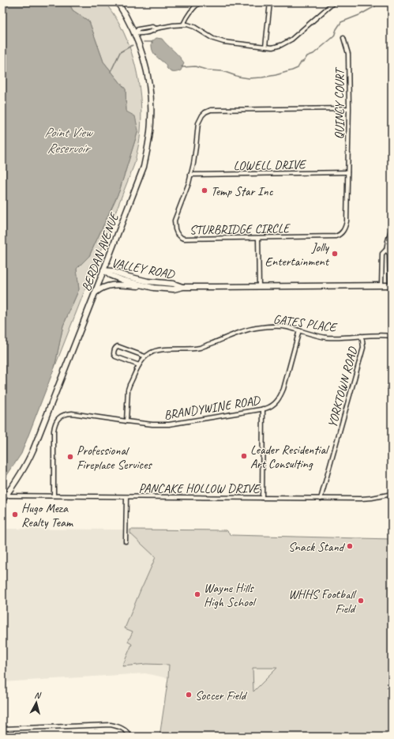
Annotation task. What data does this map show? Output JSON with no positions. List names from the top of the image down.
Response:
{
  "streets": {
    "main road": ["BERDAN AVENUE", "VALLEY ROAD"],
    "street": [
      "QUINCY COURT",
      "LOWELL DRIVE",
      "STURBRIDGE CIRCLE",
      "GATES PLACE",
      "YORKTOWN ROAD",
      "BRANDYWINE ROAD",
      "PANCAKE HOLLOW DRIVE"
    ]
  },
  "crossings": [
    ["QUINCY COURT", "LOWELL DRIVE"],
    ["QUINCY COURT", "STURBRIDGE CIRCLE"],
    ["LOWELL DRIVE", "STURBRIDGE CIRCLE"],
    ["BERDAN AVENUE", "VALLEY ROAD"],
    ["BERDAN AVENUE", "PANCAKE HOLLOW DRIVE"],
    ["GATES PLACE", "YORKTOWN ROAD"],
    ["GATES PLACE", "BRANDYWINE ROAD"],
    ["YORKTOWN ROAD", "PANCAKE HOLLOW DRIVE"],
    ["BRANDYWINE ROAD", "PANCAKE HOLLOW DRIVE"]
  ],
  "water": ["Point View Reservoir"],
  "places": [
    "Temp Star Inc",
    "Jolly Entertainment",
    "Leader Residential Art Consulting",
    "Professional Fireplace Services",
    "Hugo Meza Realty Team",
    "Snack Stand",
    "Wayne Hills High School",
    "WHHS Football Field",
    "Soccer Field"
  ],
  "north": "top"
}
